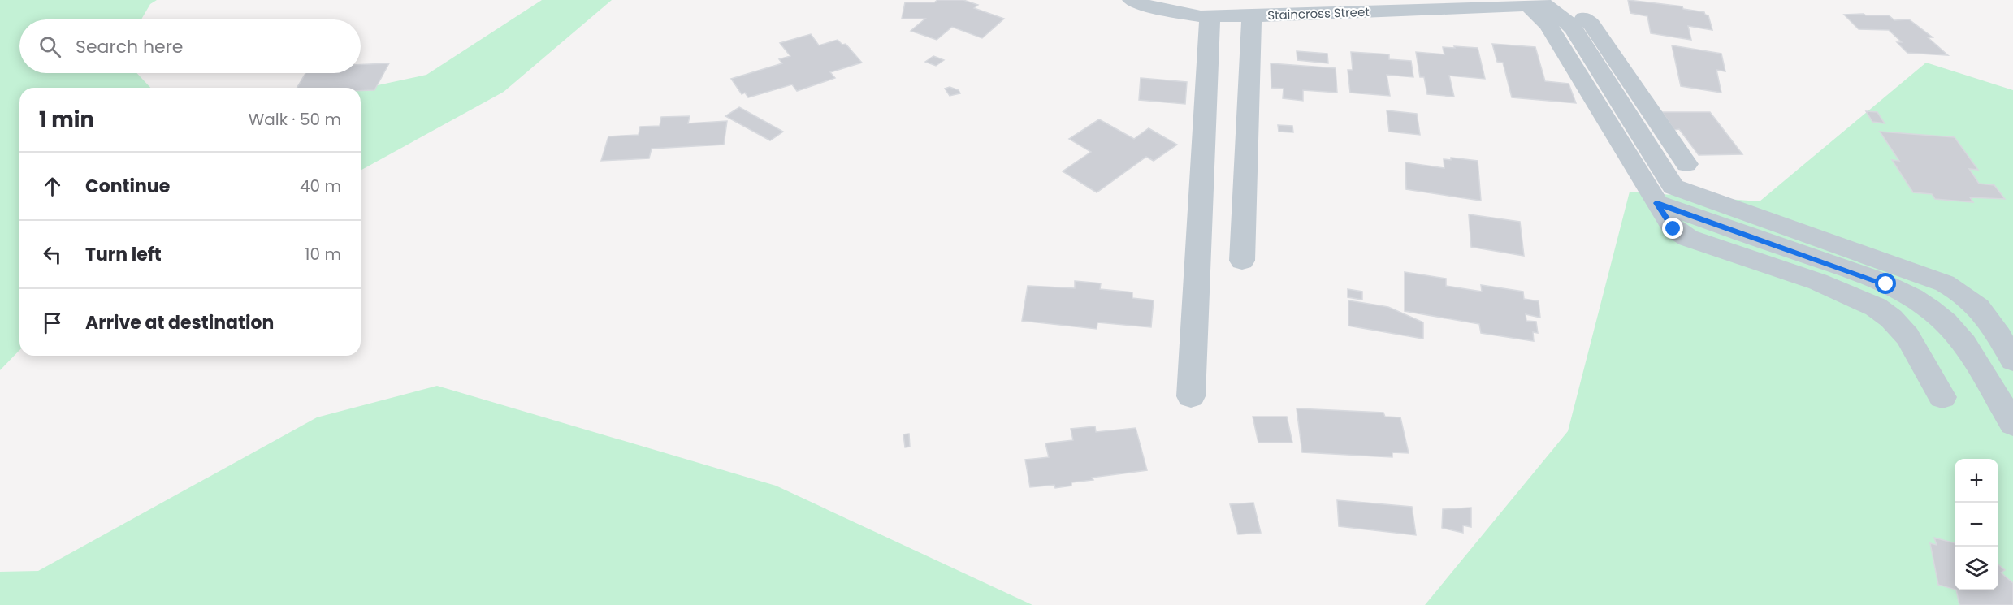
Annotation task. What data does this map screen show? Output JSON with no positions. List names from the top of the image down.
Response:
{
  "streets": {
    "street": ["Staincross Street"]
  },
  "page": {
    "search": "Search here",
    "heading": ["1 min", "Walk · 50 m"],
    "list": [
      ["Continue", "40 m"],
      ["Turn left", "10 m"],
      "Arrive at destination"
    ],
    "map_buttons": ["+", "−"]
  }
}
